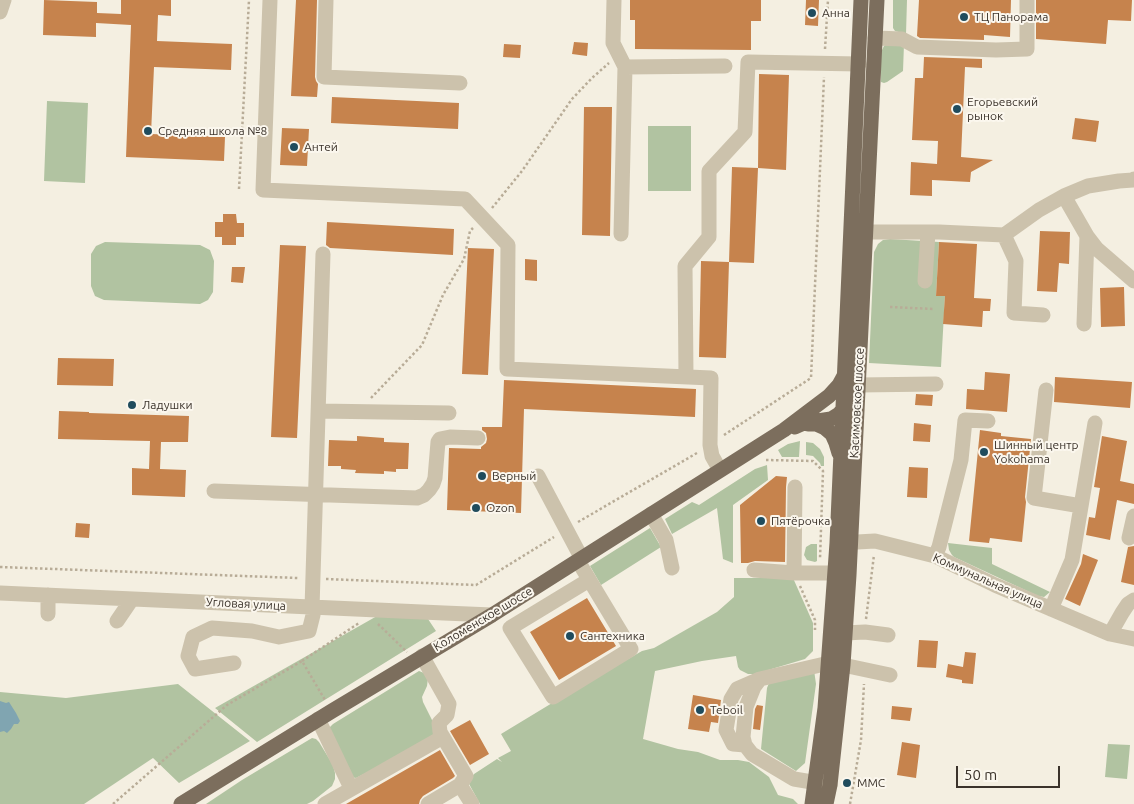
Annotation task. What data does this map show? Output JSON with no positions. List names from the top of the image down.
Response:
{
  "streets": {
    "main road": ["Касимовское шоссе", "Коломенское шоссе"],
    "street": ["Коммунальная улица", "Угловая улица"]
  },
  "crossings": [
    ["Касимовское шоссе", "Коммунальная улица"],
    ["Касимовское шоссе", "Коломенское шоссе"],
    ["Угловая улица", "Коломенское шоссе"]
  ],
  "places": [
    "Анна",
    "ТЦ Панорама",
    "Егорьевский рынок",
    "Средняя школа №8",
    "Антей",
    "Ладушки",
    "Шинный центр Yokohama",
    "Верный",
    "Ozon",
    "Пятёрочка",
    "Сантехника",
    "Teboil",
    "ММС"
  ],
  "scale_bar": "50 m"
}
